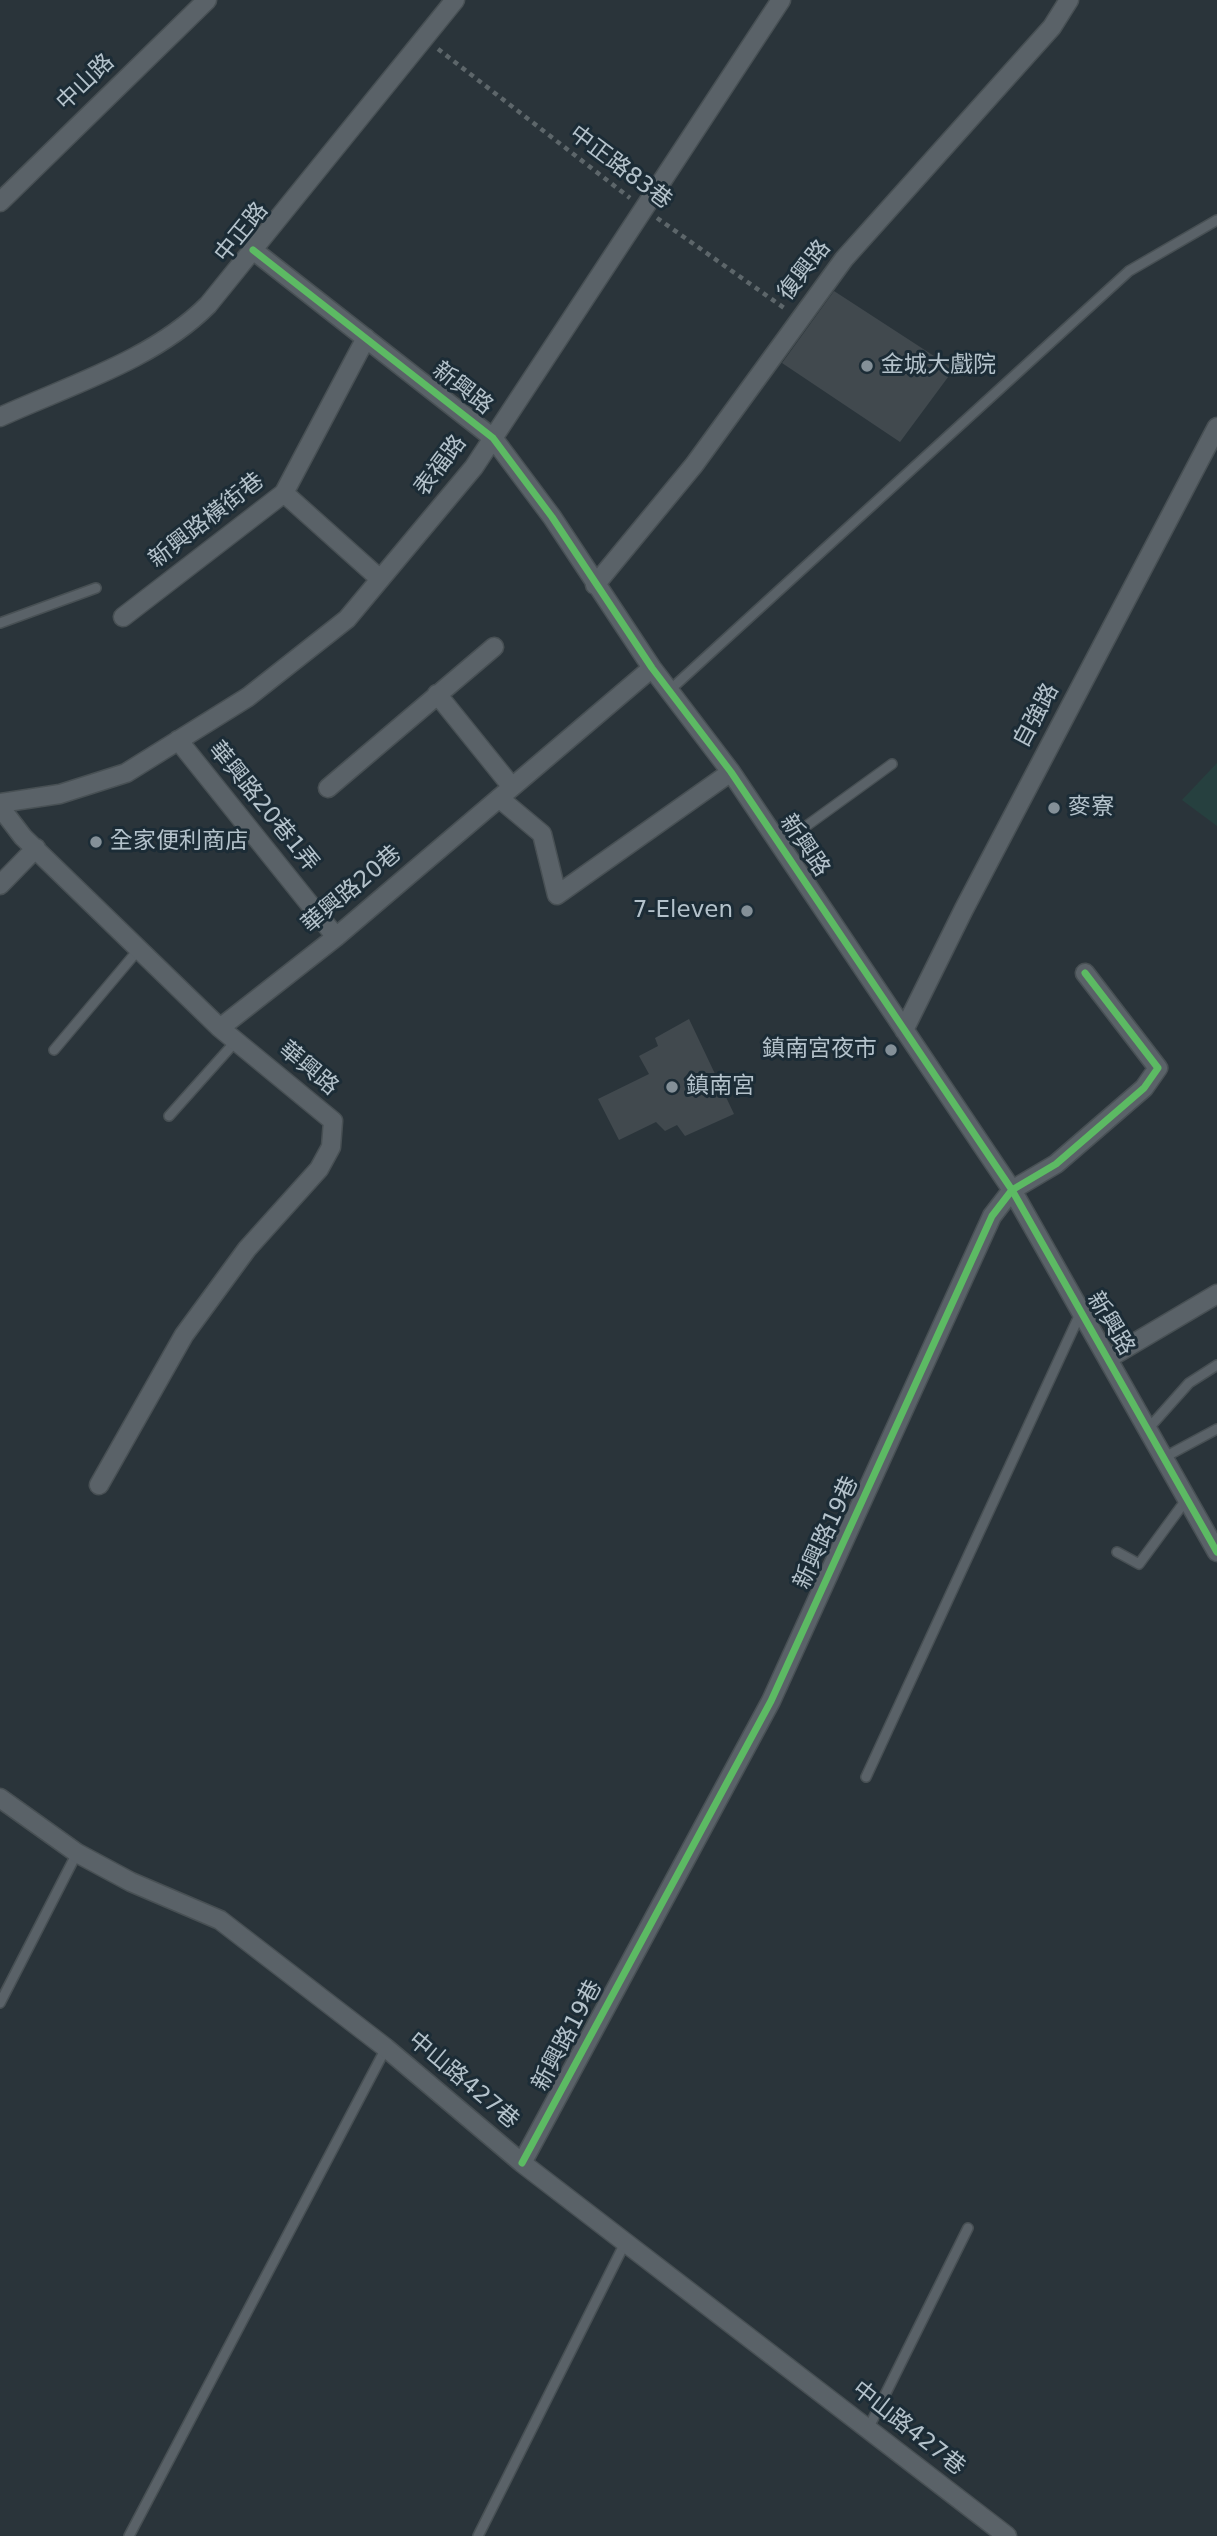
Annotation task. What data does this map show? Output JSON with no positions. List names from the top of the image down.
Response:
{
  "streets": {
    "street": [
      "中山路",
      "中正路",
      "復興路",
      "新興路",
      "表福路",
      "新興路橫街巷",
      "自強路",
      "華興路20巷1弄",
      "華興路20巷",
      "華興路",
      "新興路19巷",
      "中山路427巷"
    ],
    "path": ["中正路83巷"]
  },
  "crossings": [
    ["中正路83巷", "中正路"],
    ["中正路83巷", "復興路"],
    ["中正路83巷", "表福路"],
    ["中正路", "新興路"],
    ["復興路", "新興路"],
    ["新興路", "表福路"],
    ["新興路", "新興路橫街巷"],
    ["新興路", "自強路"],
    ["新興路", "華興路20巷"],
    ["新興路", "新興路19巷"],
    ["表福路", "華興路20巷1弄"],
    ["表福路", "華興路"],
    ["華興路20巷1弄", "華興路20巷"],
    ["華興路20巷", "華興路"],
    ["新興路19巷", "中山路427巷"]
  ],
  "places": [
    "金城大戲院",
    "麥寮",
    "全家便利商店",
    "7-Eleven",
    "鎮南宮夜市",
    "鎮南宮"
  ]
}
